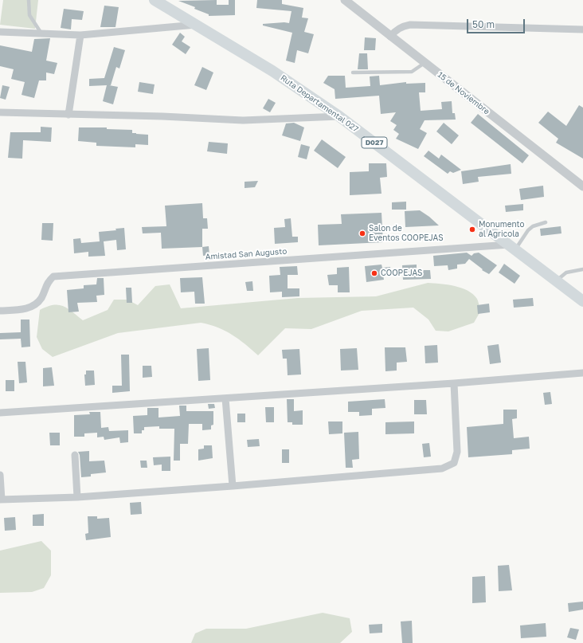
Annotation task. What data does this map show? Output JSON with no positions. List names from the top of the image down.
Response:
{
  "streets": {
    "main road": ["Ruta Departamental 027", "D027"],
    "street": ["15 de Noviembre", "Amistad San Augusto"]
  },
  "crossings": [
    ["Ruta Departamental 027", "Amistad San Augusto"]
  ],
  "places": ["Monumento al Agricola", "Salon de Eventos COOPEJAS", "COOPEJAS"],
  "scale_bar": "50 m"
}
